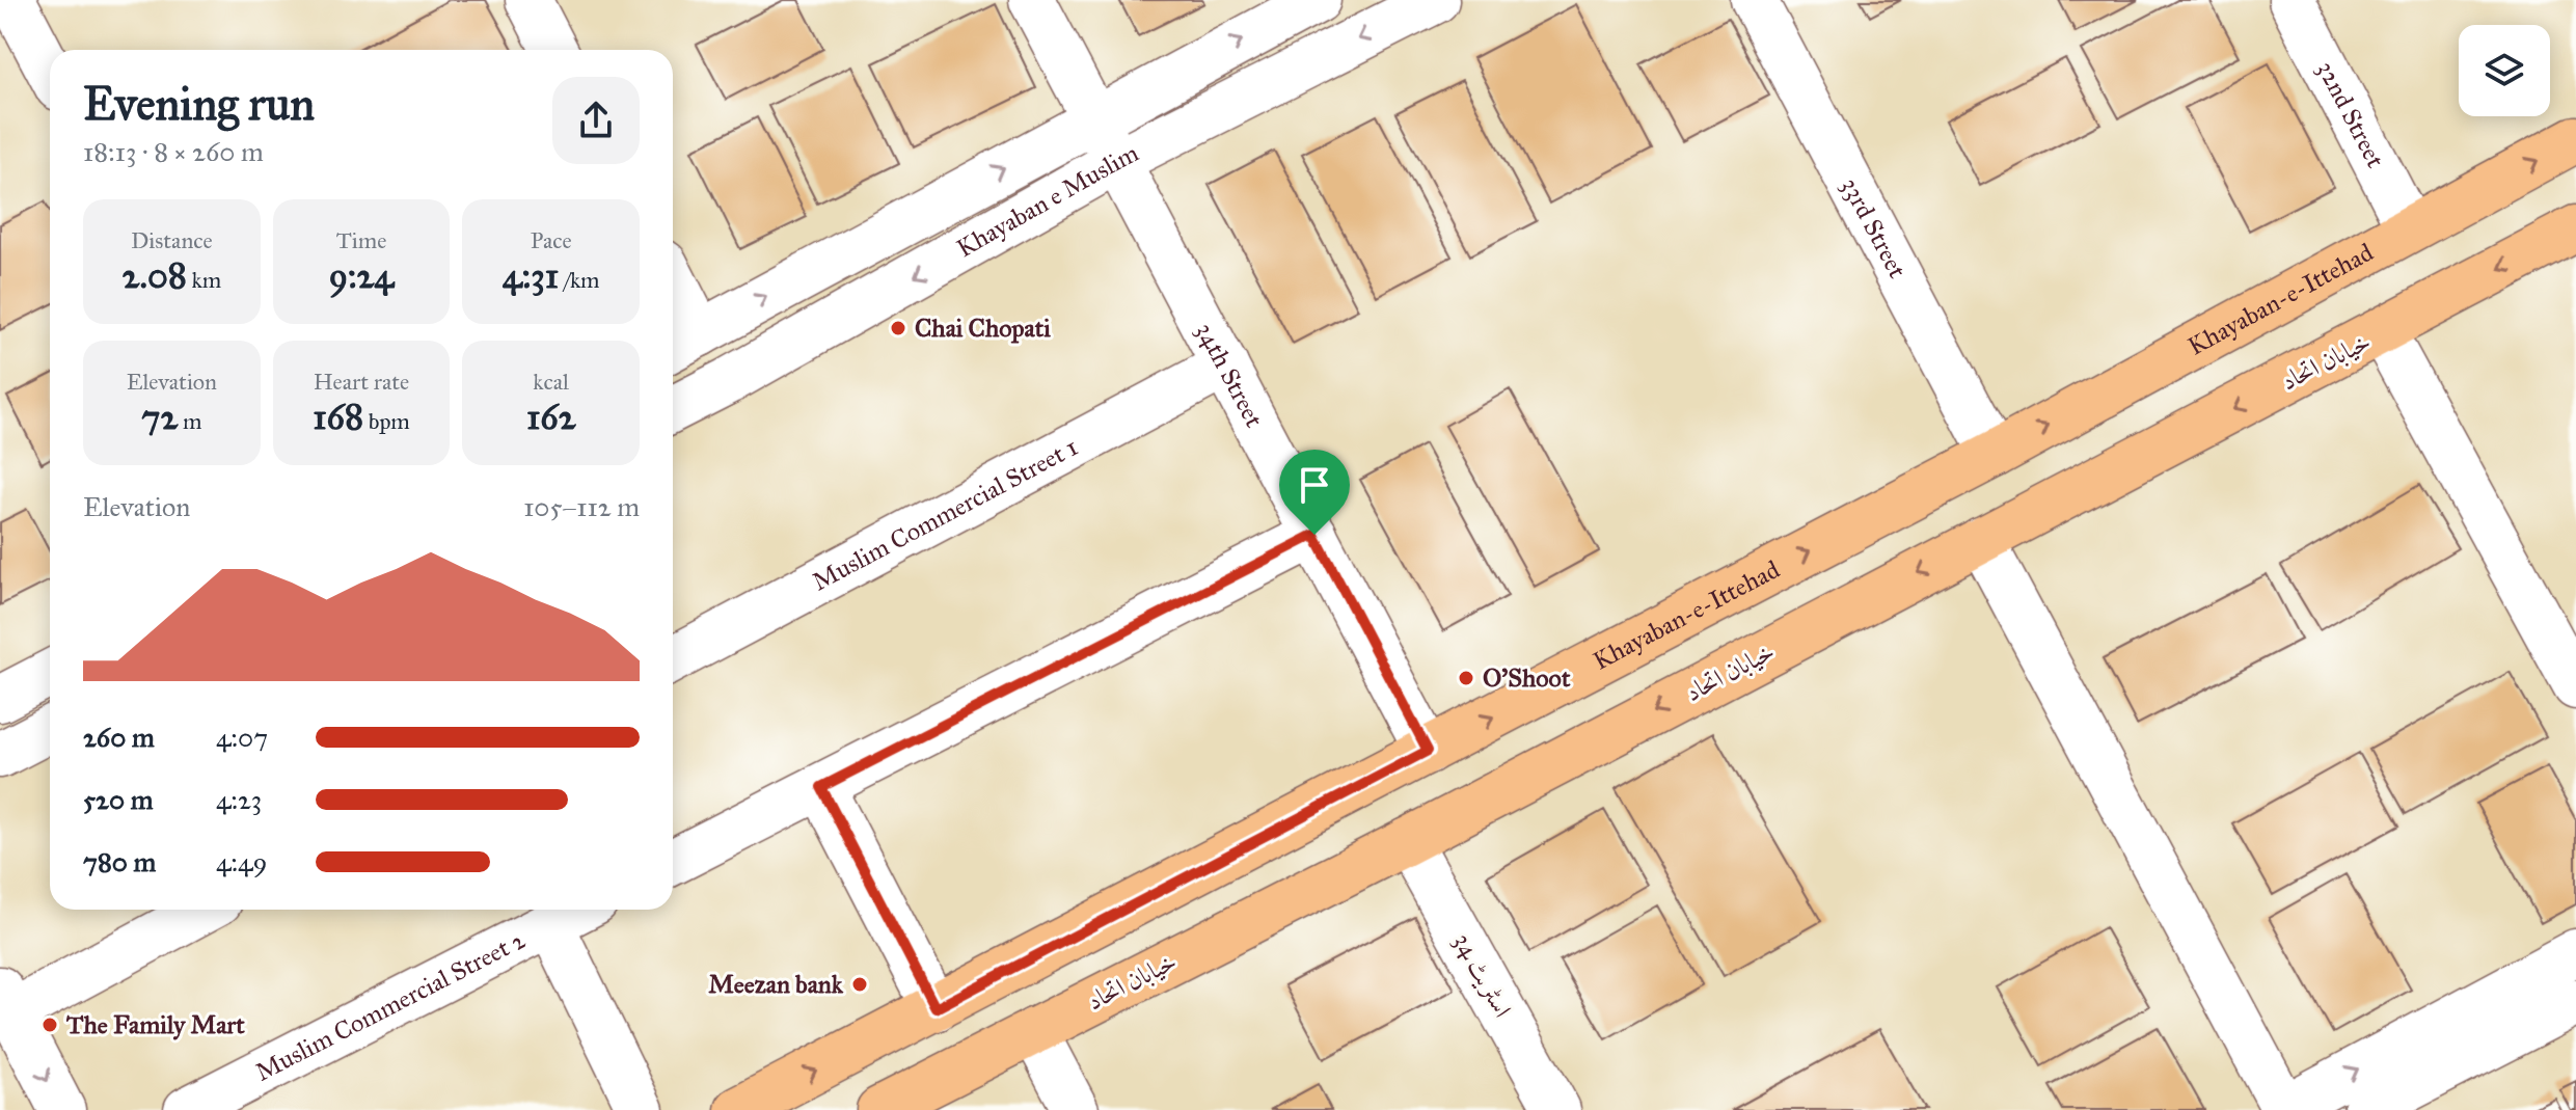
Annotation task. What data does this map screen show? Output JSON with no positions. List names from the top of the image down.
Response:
{
  "streets": {
    "main road": ["Khayaban-e-Ittehad", "خیابان اتحاد"],
    "street": [
      "32nd Street",
      "Khayaban e Muslim",
      "33rd Street",
      "34th Street",
      "Muslim Commercial Street 1",
      "اسٹریٹ 34",
      "Muslim Commercial Street 2"
    ]
  },
  "crossings": [
    ["32nd Street", "Khayaban-e-Ittehad"],
    ["Khayaban e Muslim", "34th Street"],
    ["33rd Street", "Khayaban-e-Ittehad"],
    ["Khayaban-e-Ittehad", "34th Street"],
    ["خیابان اتحاد", "اسٹریٹ 34"],
    ["34th Street", "Muslim Commercial Street 1"]
  ],
  "one_way": ["Khayaban-e-Ittehad", "خیابان اتحاد"],
  "places": [
    "Chai Chopati",
    "O'Shoot",
    "Meezan bank",
    "The Family Mart"
  ],
  "page": {
    "heading": ["Evening run", "18:13 · 8 × 260 m"],
    "stats": [
      ["Distance", "2.08 km"],
      ["Time", "9:24"],
      ["Pace", "4:31 /km"],
      ["Elevation", "72 m"],
      ["Heart rate", "168 bpm"],
      ["kcal", "162"]
    ],
    "chart": ["Elevation", "105–112 m"],
    "list": [
      {
        "name": "260 m",
        "note": "4:07"
      },
      {
        "name": "520 m",
        "note": "4:23"
      },
      {
        "name": "780 m",
        "note": "4:49"
      }
    ]
  }
}
